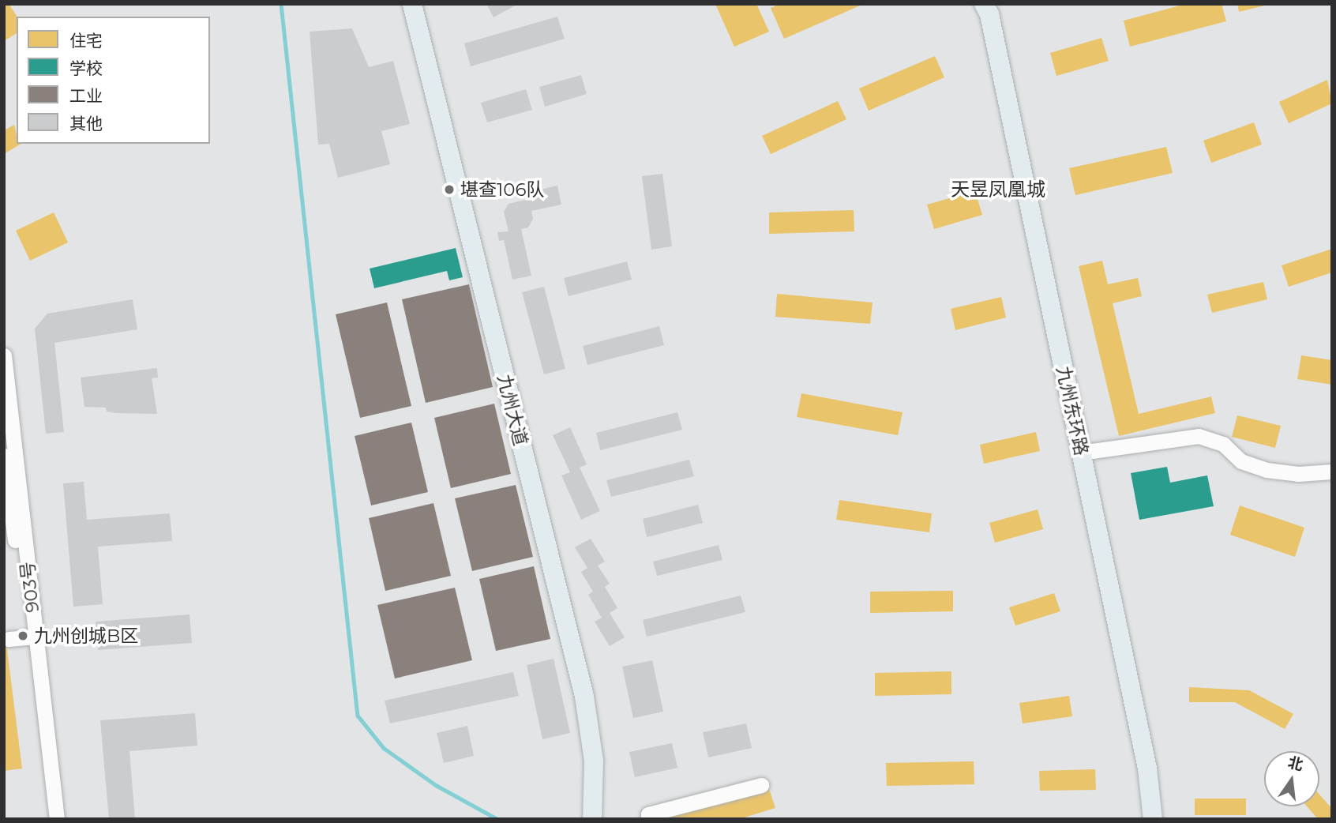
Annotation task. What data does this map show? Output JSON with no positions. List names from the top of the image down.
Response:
{
  "streets": {
    "main road": ["九州大道", "九州东环路"],
    "street": ["903号"]
  },
  "districts": ["天昱凤凰城"],
  "places": ["堪查106队", "九州创城B区"],
  "legend": [
    "住宅",
    "学校",
    "工业",
    "其他"
  ],
  "north": "top"
}
